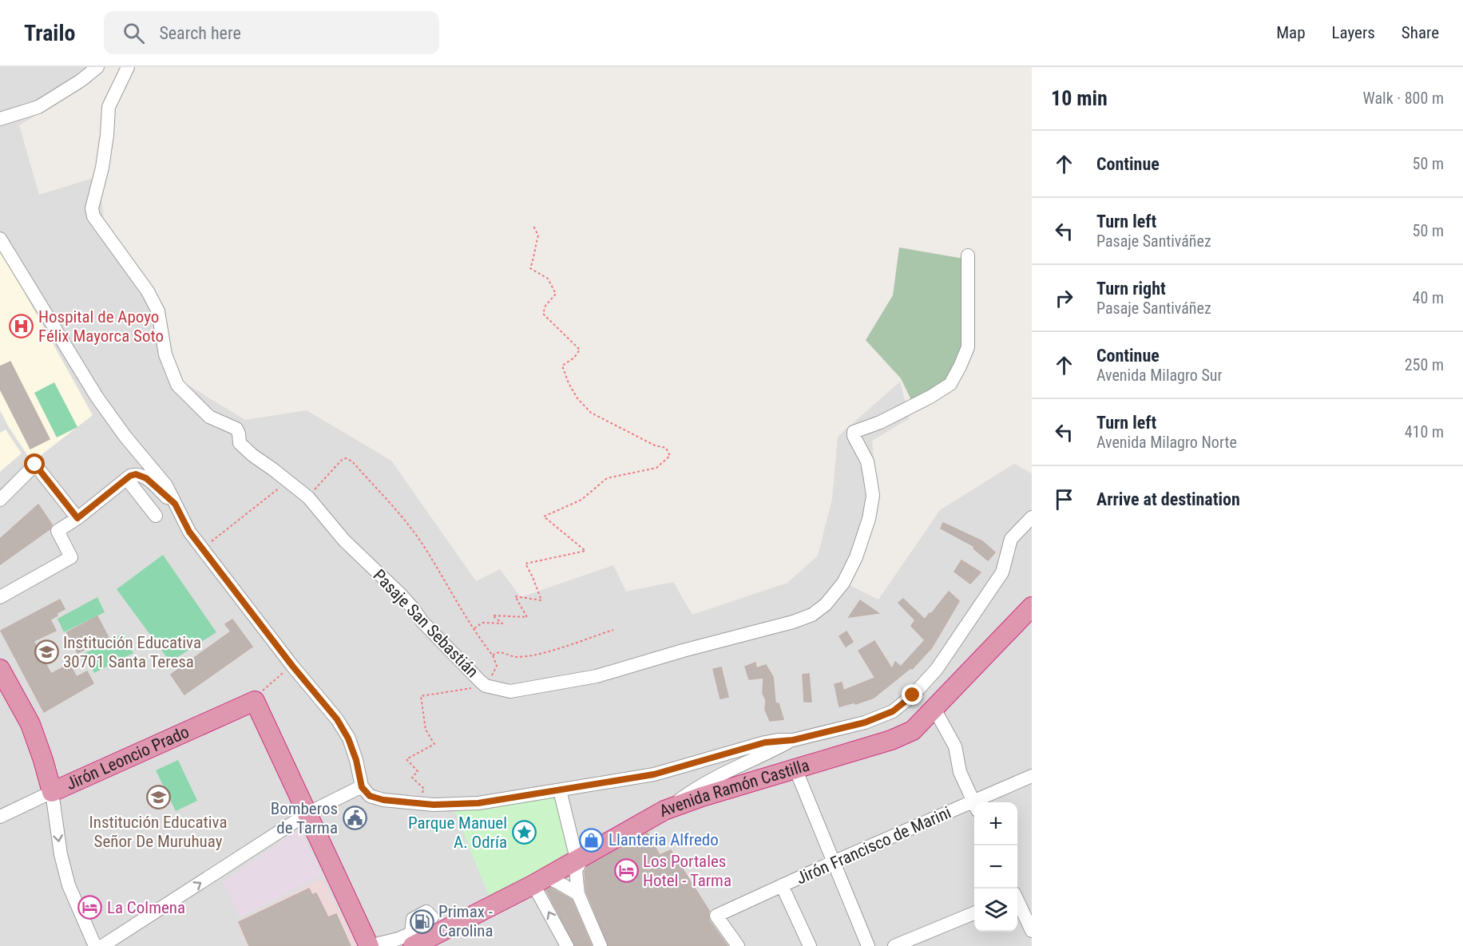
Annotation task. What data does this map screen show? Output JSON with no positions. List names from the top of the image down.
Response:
{
  "streets": {
    "highway": ["Jirón Leoncio Prado", "Avenida Ramón Castilla"],
    "street": ["Pasaje San Sebastián", "Jirón Francisco de Marini"]
  },
  "places": {
    "hospital": ["Hospital de Apoyo Félix Mayorca Soto"],
    "school or university": ["Institución Educativa 30701 Santa Teresa", "Institución Educativa Señor De Muruhuay"],
    "public building": ["Bomberos de Tarma"],
    "place": ["Parque Manuel A. Odría"],
    "shop": ["Llanteria Alfredo"],
    "hotel": ["Los Portales Hotel - Tarma", "La Colmena"],
    "fuel station": ["Primax - Carolina"]
  },
  "page": {
    "header": "Trailo",
    "search": "Search here",
    "nav": ["Map", "Layers", "Share"],
    "heading": ["10 min", "Walk · 800 m"],
    "list": [
      ["Continue", "50 m"],
      ["Turn left", "Pasaje Santiváñez", "50 m"],
      ["Turn right", "Pasaje Santiváñez", "40 m"],
      ["Continue", "Avenida Milagro Sur", "250 m"],
      ["Turn left", "Avenida Milagro Norte", "410 m"],
      "Arrive at destination"
    ],
    "map_buttons": ["+", "−"]
  }
}
